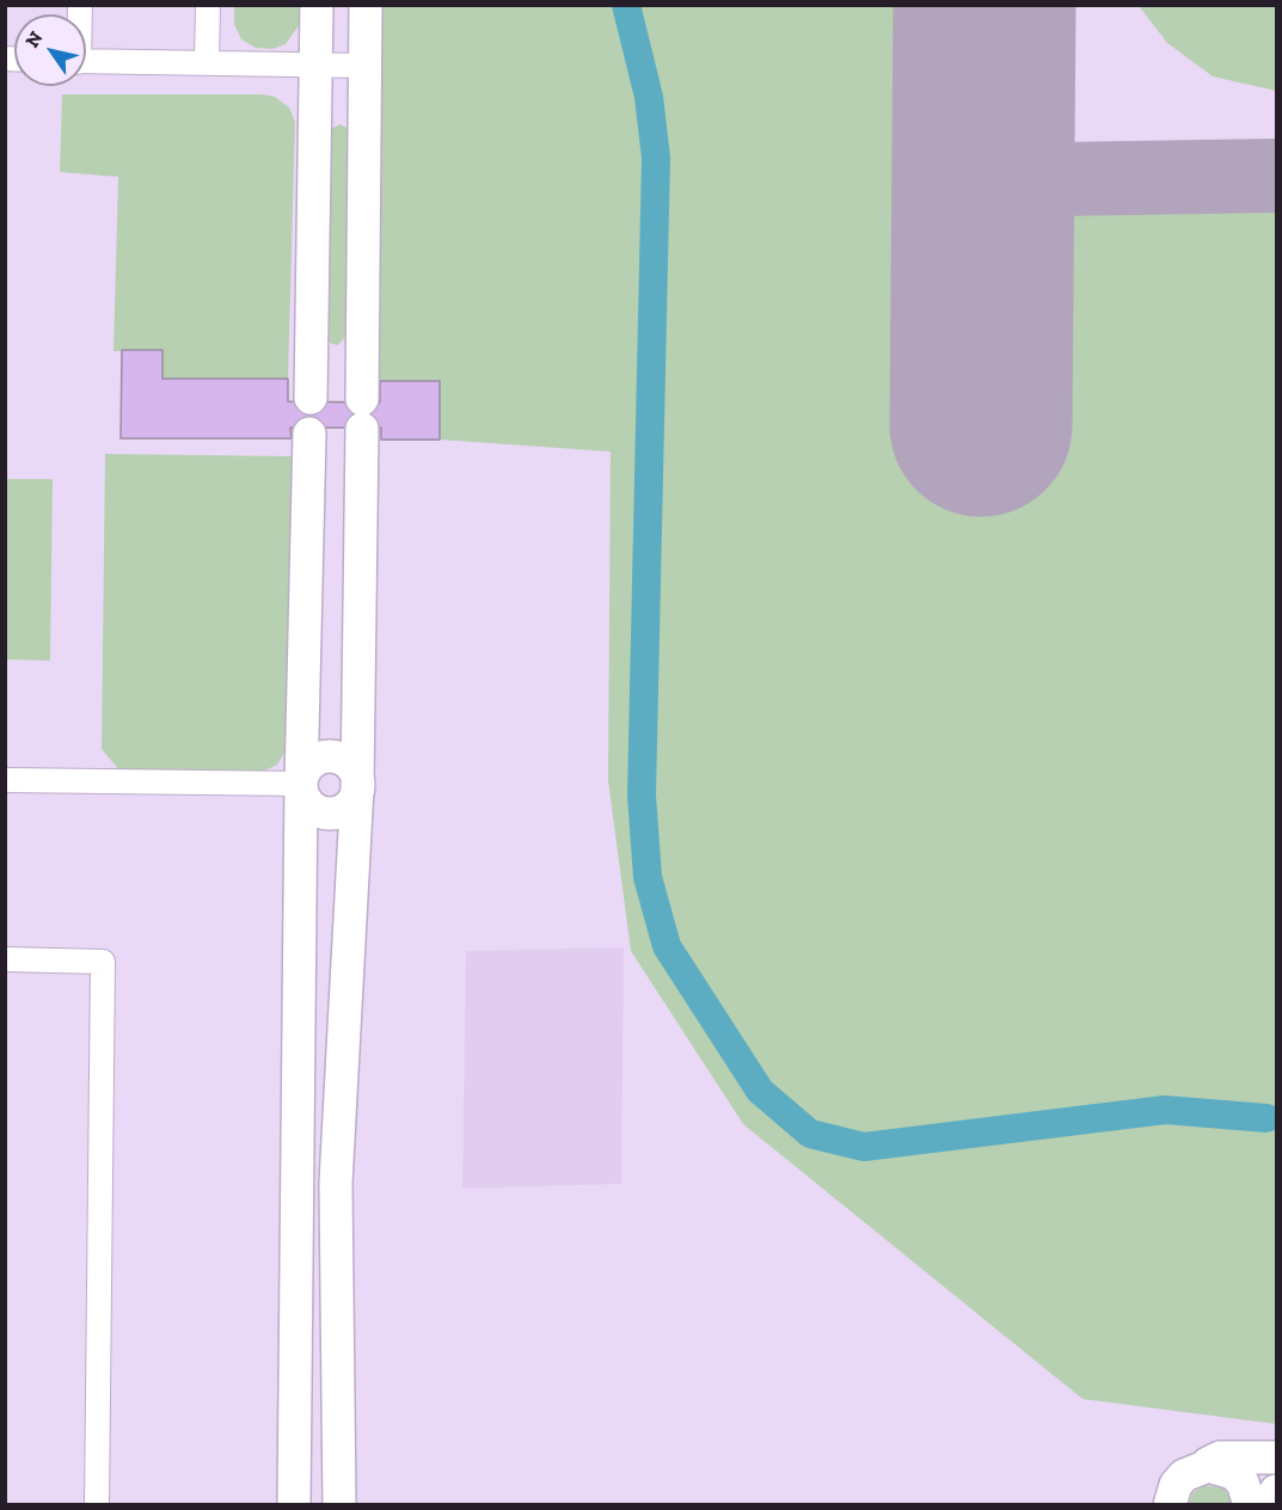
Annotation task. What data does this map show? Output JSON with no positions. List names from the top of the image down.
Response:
{
  "north": "top left"
}
